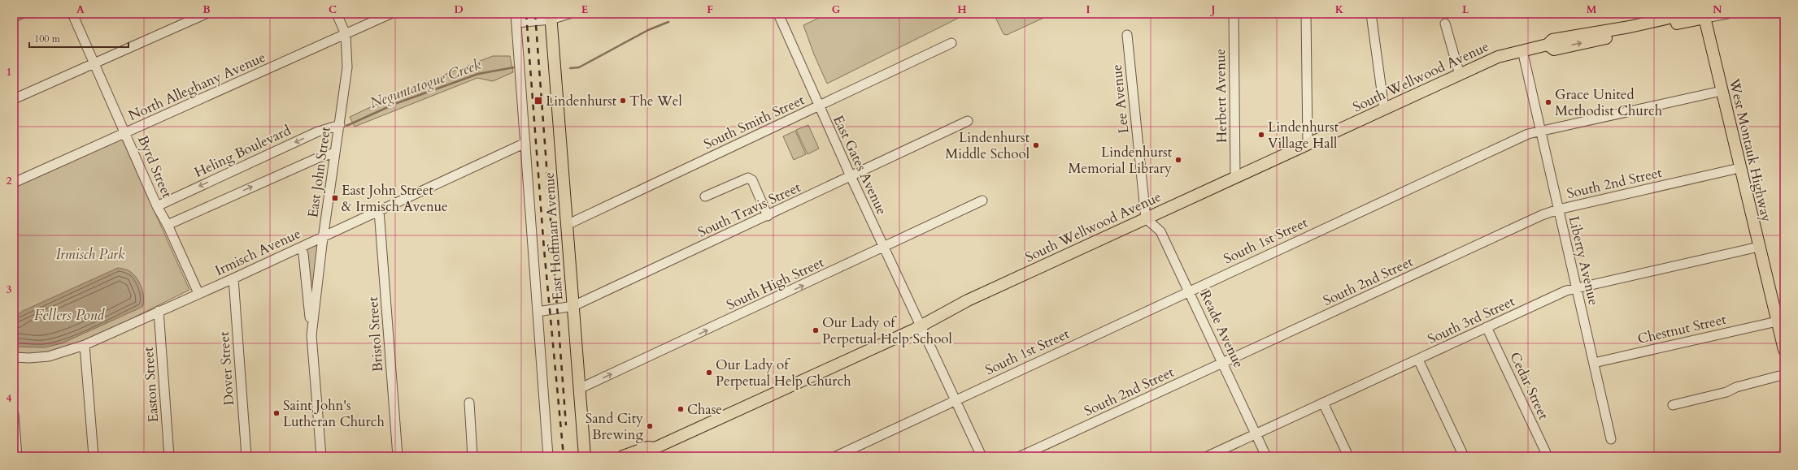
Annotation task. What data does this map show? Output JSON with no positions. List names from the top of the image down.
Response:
{
  "streets": {
    "main road": ["South Wellwood Avenue", "West Montauk Highway", "East Hoffman Avenue"],
    "street": [
      "North Alleghany Avenue",
      "Herbert Avenue",
      "Lee Avenue",
      "South Smith Street",
      "Heling Boulevard",
      "East Gates Avenue",
      "Byrd Street",
      "East John Street",
      "South 2nd Street",
      "South Travis Street",
      "South 1st Street",
      "Irmisch Avenue",
      "Liberty Avenue",
      "South High Street",
      "South 3rd Street",
      "Reade Avenue",
      "Chestnut Street",
      "Bristol Street",
      "Dover Street",
      "Easton Street",
      "Cedar Street"
    ]
  },
  "crossings": [
    ["South Wellwood Avenue", "Herbert Avenue"],
    ["South Wellwood Avenue", "Lee Avenue"],
    ["South Wellwood Avenue", "West Montauk Highway"],
    ["South Wellwood Avenue", "East Gates Avenue"],
    ["South Wellwood Avenue", "Liberty Avenue"],
    ["South Wellwood Avenue", "Reade Avenue"],
    ["North Alleghany Avenue", "Byrd Street"],
    ["North Alleghany Avenue", "East John Street"],
    ["Lee Avenue", "Reade Avenue"],
    ["South Smith Street", "East Gates Avenue"],
    ["South Smith Street", "East Hoffman Avenue"],
    ["West Montauk Highway", "South 2nd Street"],
    ["West Montauk Highway", "South 1st Street"],
    ["West Montauk Highway", "South 3rd Street"],
    ["West Montauk Highway", "Chestnut Street"],
    ["Heling Boulevard", "Byrd Street"],
    ["Heling Boulevard", "East John Street"],
    ["East Gates Avenue", "South Travis Street"],
    ["East Gates Avenue", "South 1st Street"],
    ["East Gates Avenue", "South High Street"],
    ["Byrd Street", "Irmisch Avenue"],
    ["East John Street", "Irmisch Avenue"],
    ["South 2nd Street", "Liberty Avenue"],
    ["South 2nd Street", "Reade Avenue"],
    ["South Travis Street", "East Hoffman Avenue"],
    ["East Hoffman Avenue", "Irmisch Avenue"],
    ["East Hoffman Avenue", "South High Street"],
    ["South 1st Street", "Liberty Avenue"],
    ["South 1st Street", "Reade Avenue"],
    ["Irmisch Avenue", "Bristol Street"],
    ["Irmisch Avenue", "Dover Street"],
    ["Irmisch Avenue", "Easton Street"],
    ["Liberty Avenue", "South 3rd Street"],
    ["Liberty Avenue", "Chestnut Street"],
    ["South 3rd Street", "Reade Avenue"],
    ["South 3rd Street", "Cedar Street"]
  ],
  "one_way": ["South High Street"],
  "water": ["Neguntatogue Creek", "Fellers Pond"],
  "parks": ["Irmisch Park"],
  "places": {
    "transit": ["Lindenhurst", "East John Street & Irmisch Avenue"],
    "other": [
      "The Wel",
      "Grace United Methodist Church",
      "Lindenhurst Village Hall",
      "Lindenhurst Middle School",
      "Lindenhurst Memorial Library",
      "Our Lady of Perpetual Help School",
      "Our Lady of Perpetual Help Church",
      "Chase",
      "Saint John's Lutheran Church",
      "Sand City Brewing"
    ]
  },
  "scale_bar": "100 m",
  "grid": {
    "columns": [
      "A",
      "B",
      "C",
      "D",
      "E",
      "F",
      "G",
      "H",
      "I",
      "J",
      "K",
      "L",
      "M",
      "N"
    ],
    "rows": [
      "1",
      "2",
      "3",
      "4"
    ]
  }
}
